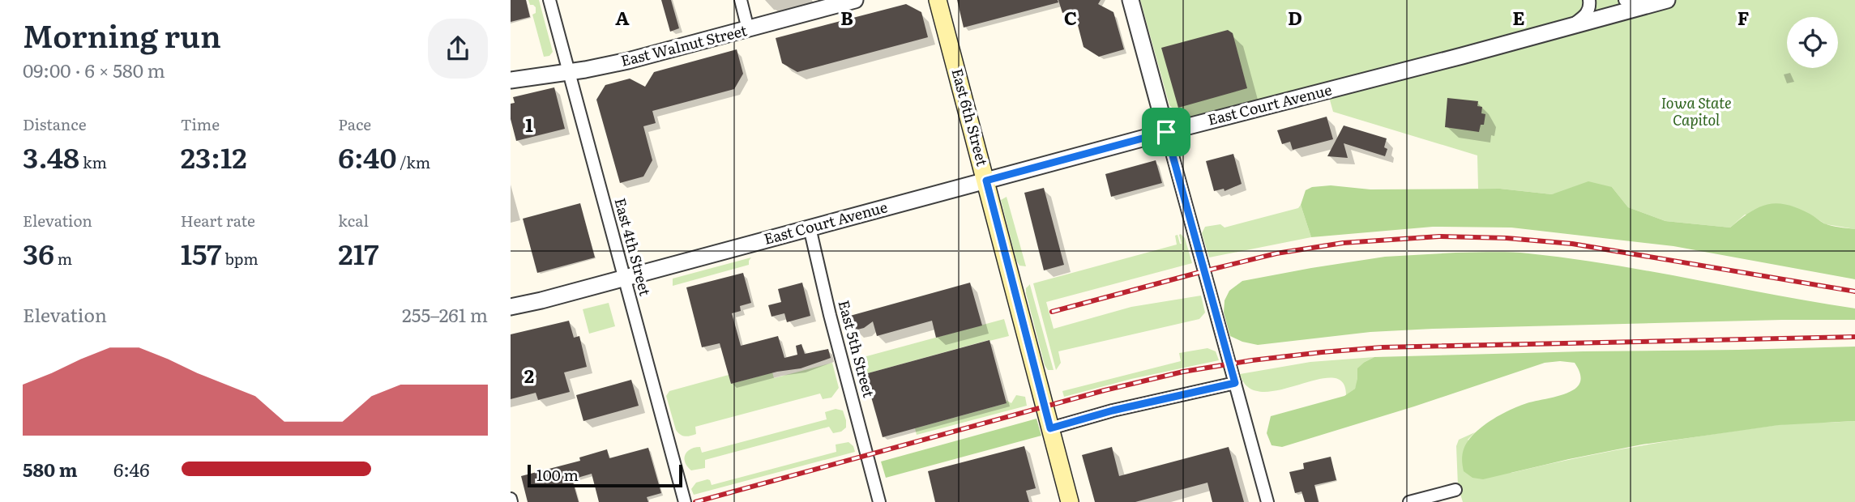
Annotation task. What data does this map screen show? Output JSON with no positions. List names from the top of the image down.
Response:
{
  "streets": {
    "main road": ["East 6th Street"],
    "street": [
      "East Walnut Street",
      "East Court Avenue",
      "East 4th Street",
      "East 5th Street"
    ]
  },
  "crossings": [
    ["East Walnut Street", "East 4th Street"],
    ["East Court Avenue", "East 6th Street"],
    ["East Court Avenue", "East 4th Street"],
    ["East Court Avenue", "East 5th Street"]
  ],
  "parks": ["Iowa State Capitol"],
  "scale_bar": "100 m",
  "page": {
    "heading": ["Morning run", "09:00 · 6 × 580 m"],
    "stats": [
      ["Distance", "3.48 km"],
      ["Time", "23:12"],
      ["Pace", "6:40 /km"],
      ["Elevation", "36 m"],
      ["Heart rate", "157 bpm"],
      ["kcal", "217"]
    ],
    "chart": ["Elevation", "255–261 m"],
    "list": [
      {
        "name": "580 m",
        "note": "6:46"
      }
    ],
    "scale": "100 m"
  },
  "grid": {
    "columns": [
      "A",
      "B",
      "C",
      "D",
      "E",
      "F"
    ],
    "rows": ["1", "2"]
  }
}
